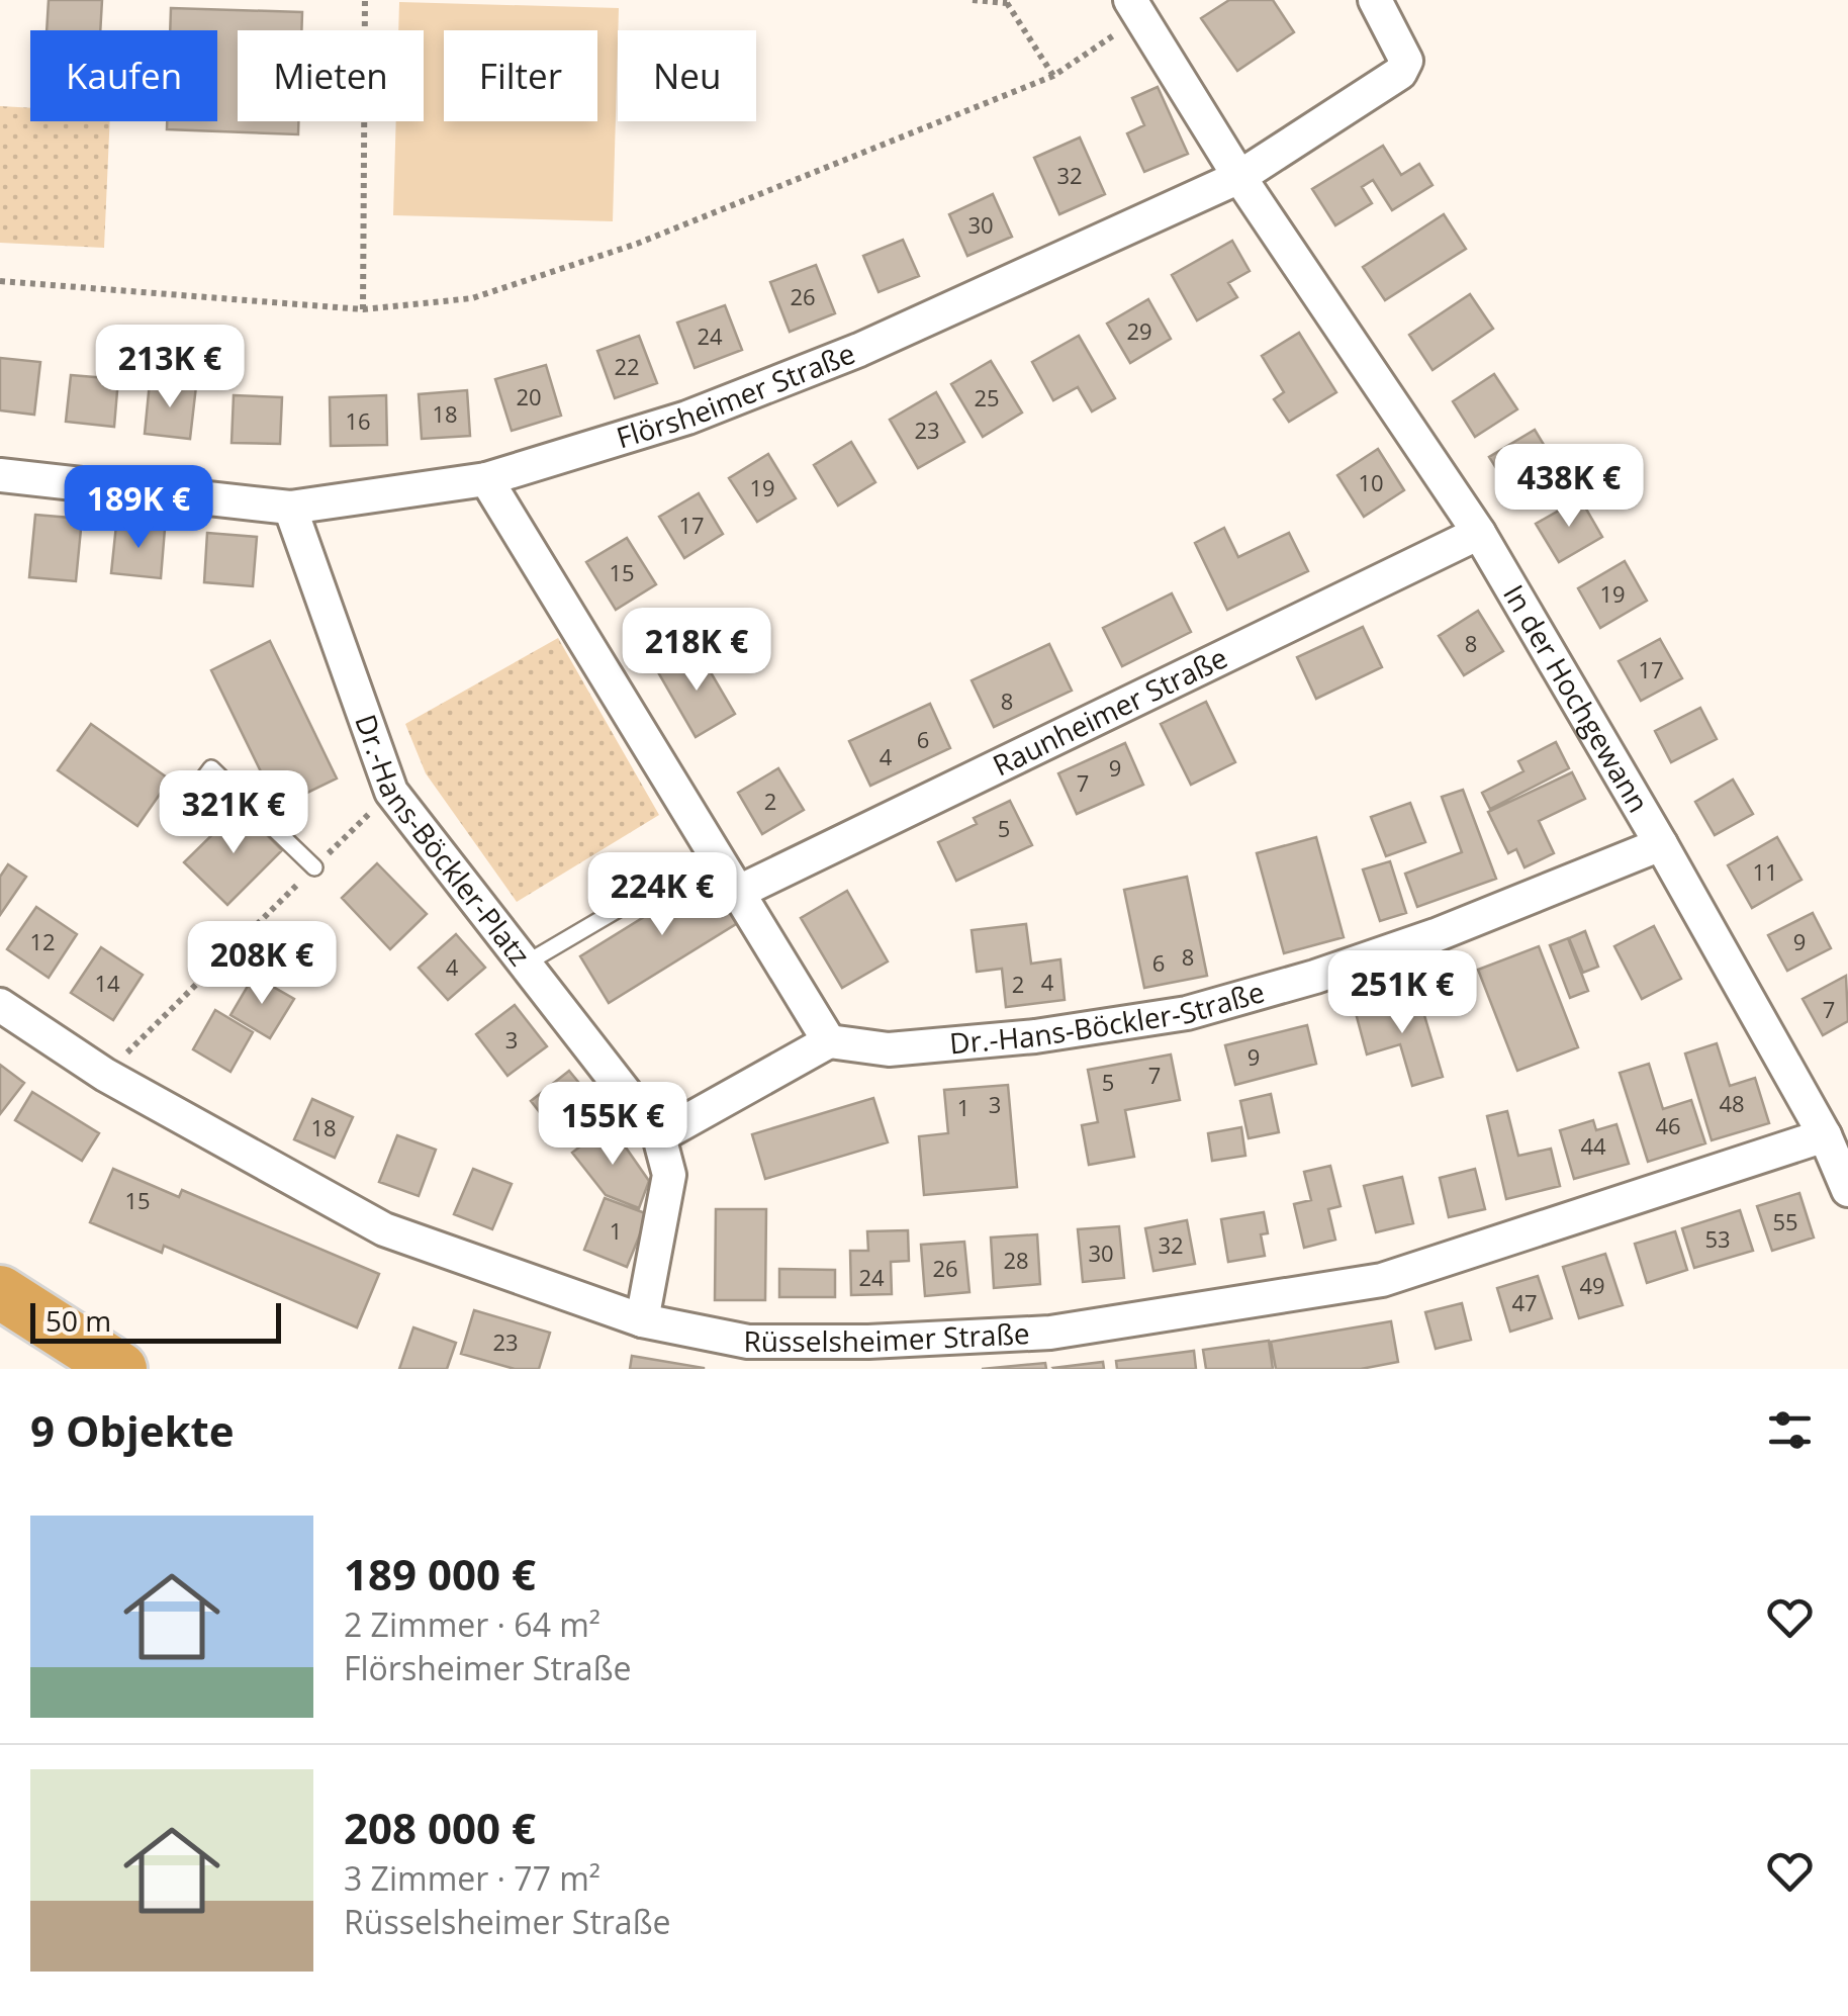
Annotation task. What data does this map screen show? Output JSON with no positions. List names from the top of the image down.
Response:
{
  "streets": {
    "street": [
      "Flörsheimer Straße",
      "In der Hochgewann",
      "Raunheimer Straße",
      "Dr.-Hans-Böckler-Platz",
      "Dr.-Hans-Böckler-Straße",
      "Rüsselsheimer Straße"
    ]
  },
  "crossings": [
    ["Flörsheimer Straße", "In der Hochgewann"],
    ["Flörsheimer Straße", "Dr.-Hans-Böckler-Platz"],
    ["In der Hochgewann", "Raunheimer Straße"],
    ["In der Hochgewann", "Dr.-Hans-Böckler-Straße"],
    ["In der Hochgewann", "Rüsselsheimer Straße"],
    ["Dr.-Hans-Böckler-Platz", "Rüsselsheimer Straße"]
  ],
  "house_numbers": [
    "32",
    "30",
    "26",
    "29",
    "24",
    "22",
    "20",
    "25",
    "18",
    "16",
    "23",
    "10",
    "19",
    "17",
    "15",
    "19",
    "8",
    "17",
    "8",
    "6",
    "4",
    "9",
    "7",
    "2",
    "5",
    "11",
    "12",
    "9",
    "8",
    "6",
    "4",
    "4",
    "14",
    "2",
    "7",
    "3",
    "9",
    "7",
    "5",
    "48",
    "3",
    "1",
    "46",
    "18",
    "44",
    "15",
    "55",
    "1",
    "53",
    "32",
    "30",
    "28",
    "26",
    "24",
    "49",
    "47",
    "23"
  ],
  "scale_bar": "50 m",
  "page": {
    "chip": [
      "Kaufen",
      "Mieten",
      "Filter",
      "Neu"
    ],
    "price": [
      "213K €",
      "438K €",
      "189K €",
      "218K €",
      "321K €",
      "224K €",
      "208K €",
      "251K €",
      "155K €"
    ],
    "scale": "50 m",
    "heading": "9 Objekte",
    "list": [
      {
        "name": "189 000 €",
        "note": "2 Zimmer · 64 m² · Flörsheimer Straße"
      },
      {
        "name": "208 000 €",
        "note": "3 Zimmer · 77 m² · Rüsselsheimer Straße"
      }
    ]
  }
}
